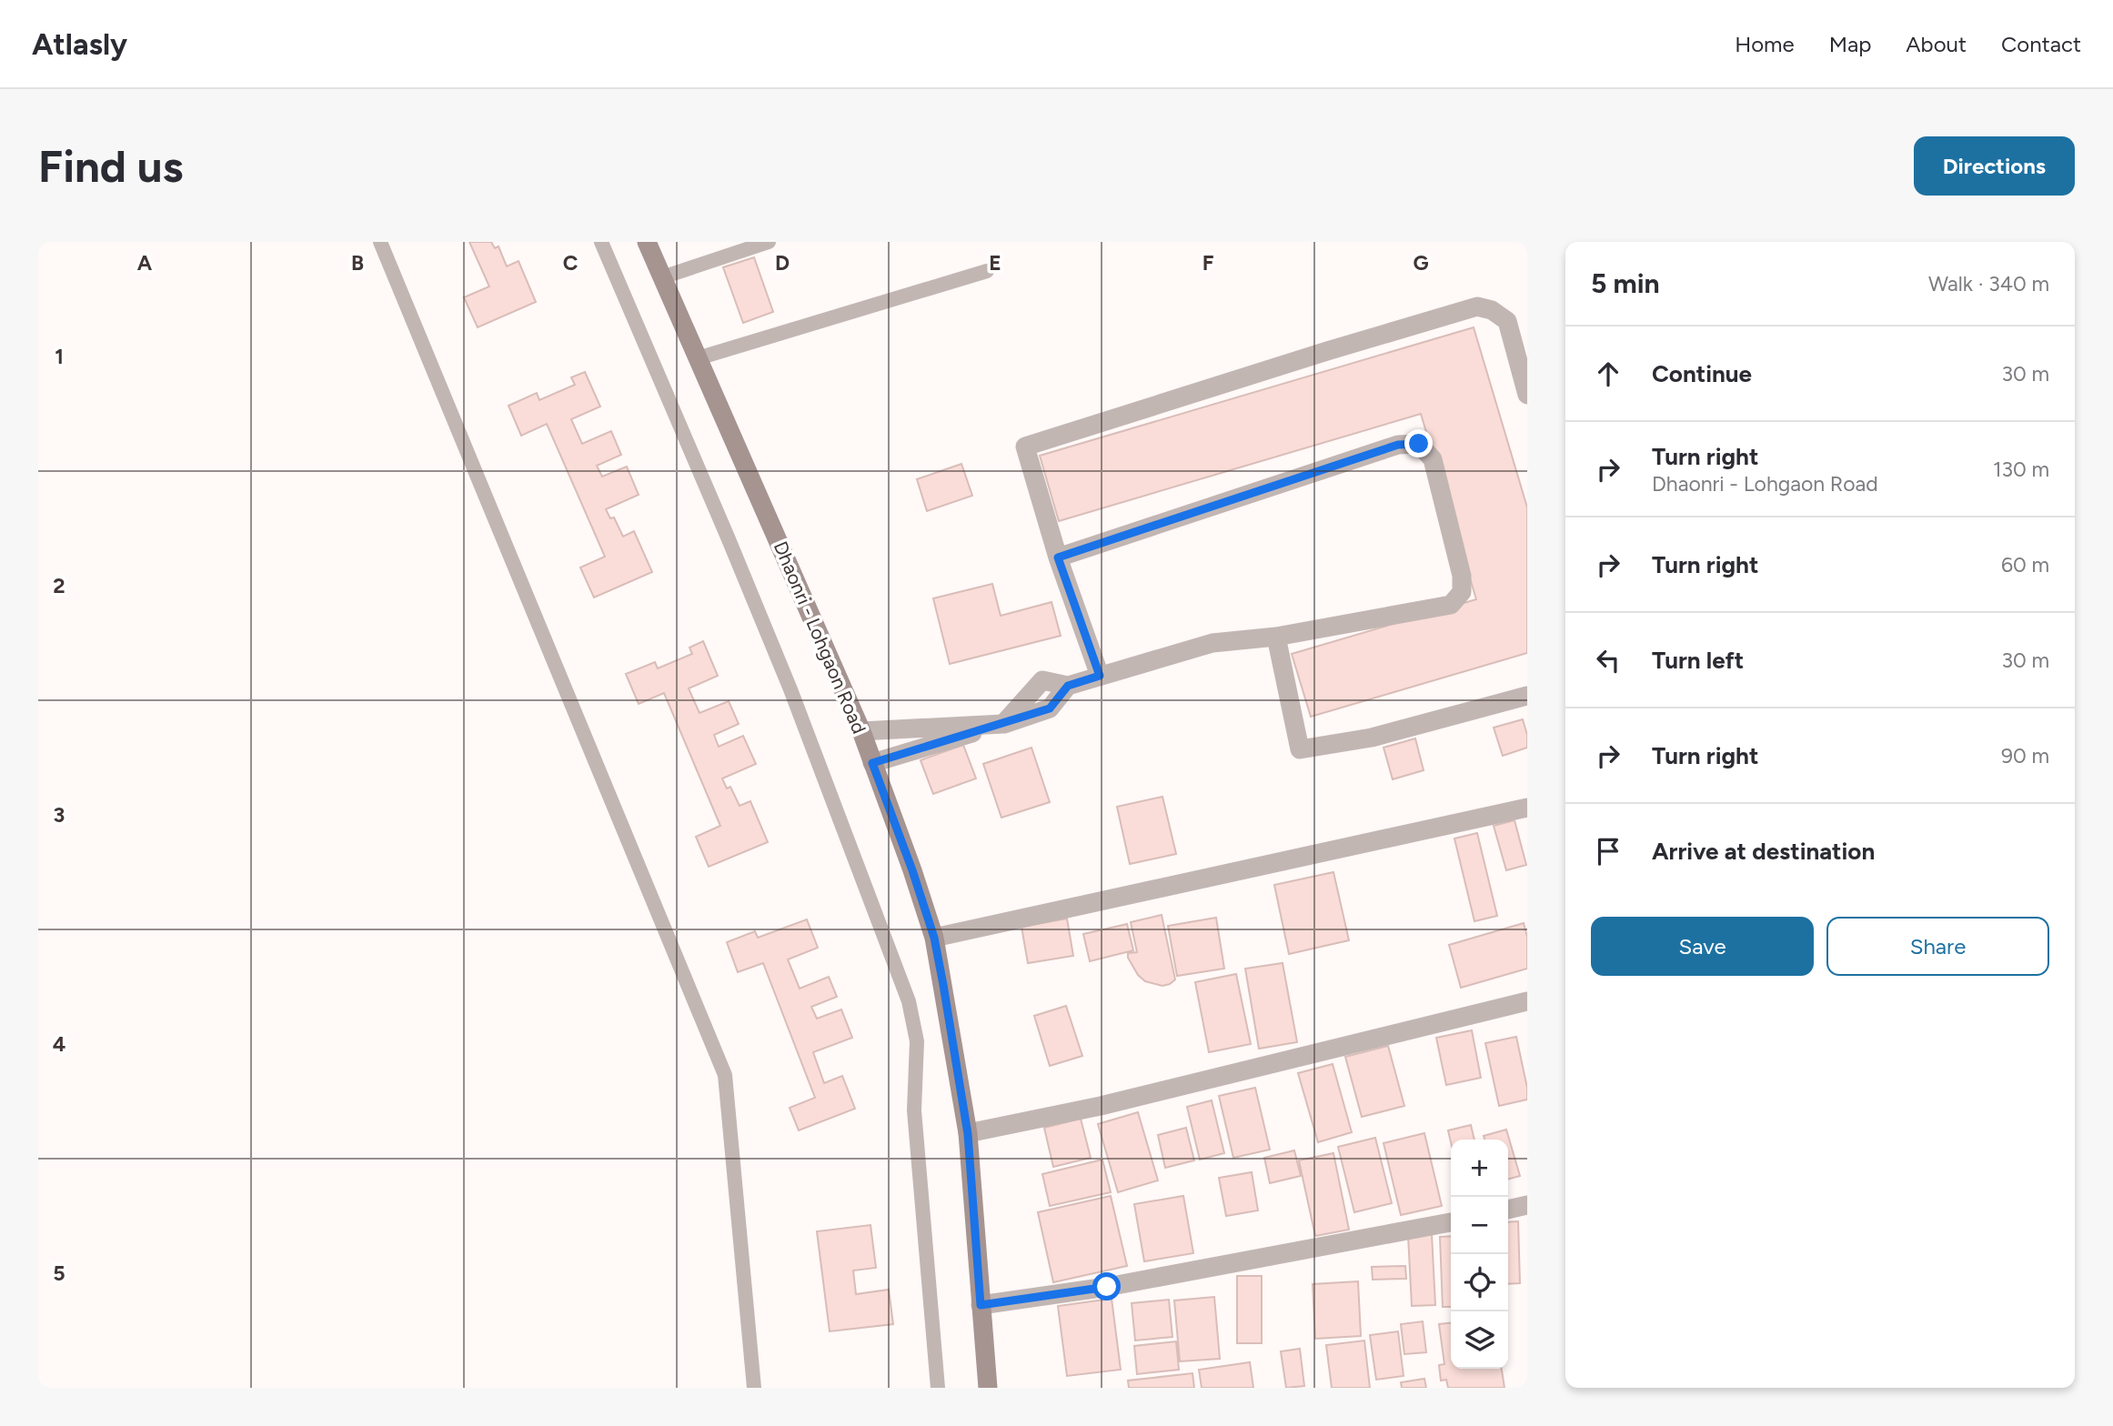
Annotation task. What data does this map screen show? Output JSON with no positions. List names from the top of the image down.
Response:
{
  "streets": {
    "main road": ["Dhaonri - Lohgaon Road"]
  },
  "page": {
    "header": "Atlasly",
    "nav": [
      "Home",
      "Map",
      "About",
      "Contact"
    ],
    "buttons": [
      "Directions",
      ["Save", "Share"]
    ],
    "title": "Find us",
    "heading": ["5 min", "Walk · 340 m"],
    "list": [
      ["Continue", "30 m"],
      ["Turn right", "Dhaonri - Lohgaon Road", "130 m"],
      ["Turn right", "60 m"],
      ["Turn left", "30 m"],
      ["Turn right", "90 m"],
      "Arrive at destination"
    ],
    "map_buttons": ["+", "−"]
  },
  "grid": {
    "columns": [
      "A",
      "B",
      "C",
      "D",
      "E",
      "F",
      "G"
    ],
    "rows": [
      "1",
      "2",
      "3",
      "4",
      "5"
    ]
  }
}
